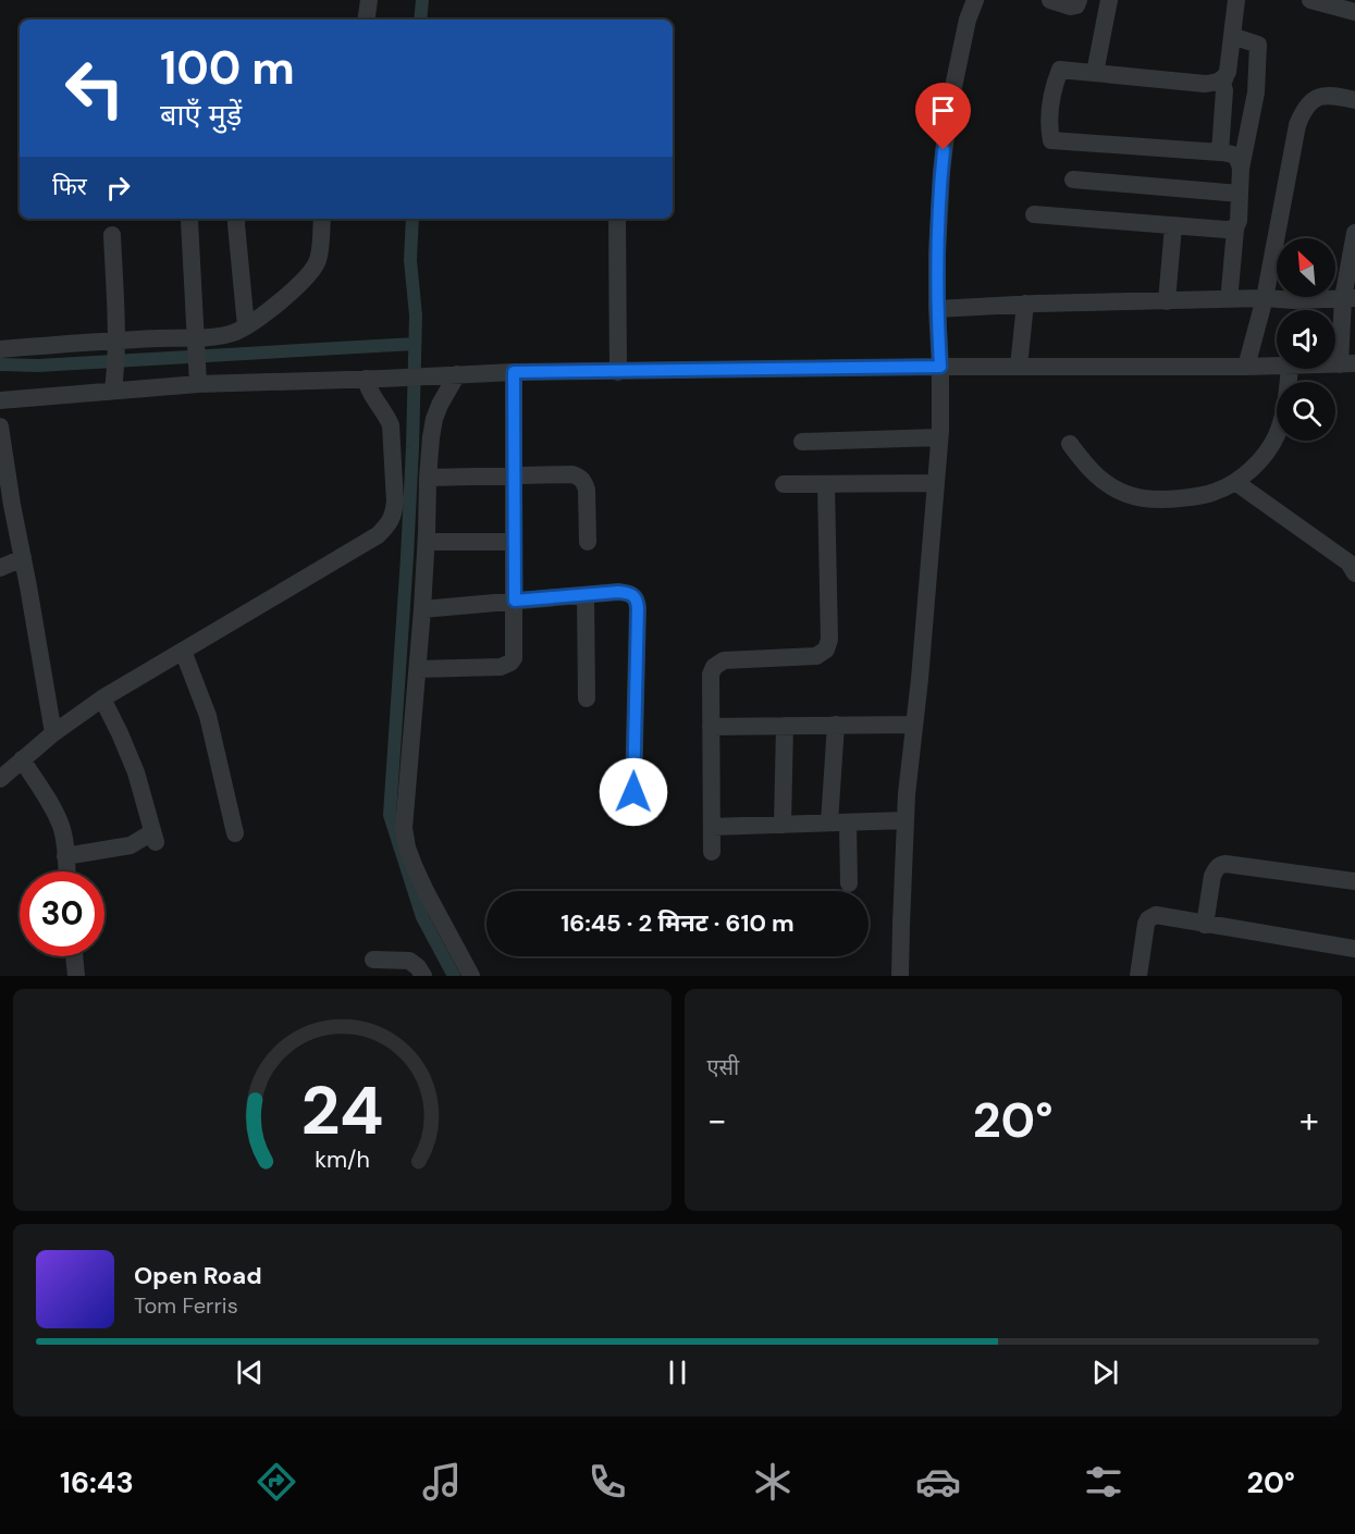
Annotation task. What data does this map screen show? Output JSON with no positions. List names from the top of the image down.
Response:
{
  "north": "top left",
  "page": {
    "turn": ["100 m", "बाएँ मुड़ें"],
    "then": "फिर",
    "limit": "30",
    "trip": "16:45 · 2 मिनट · 610 m",
    "tile": "एसी",
    "heat": ["−", "20°", "+"],
    "song": ["Open Road", "Tom Ferris"],
    "tabs": ["16:43", "20°"],
    "gauge": ["24", "km/h"]
  }
}
